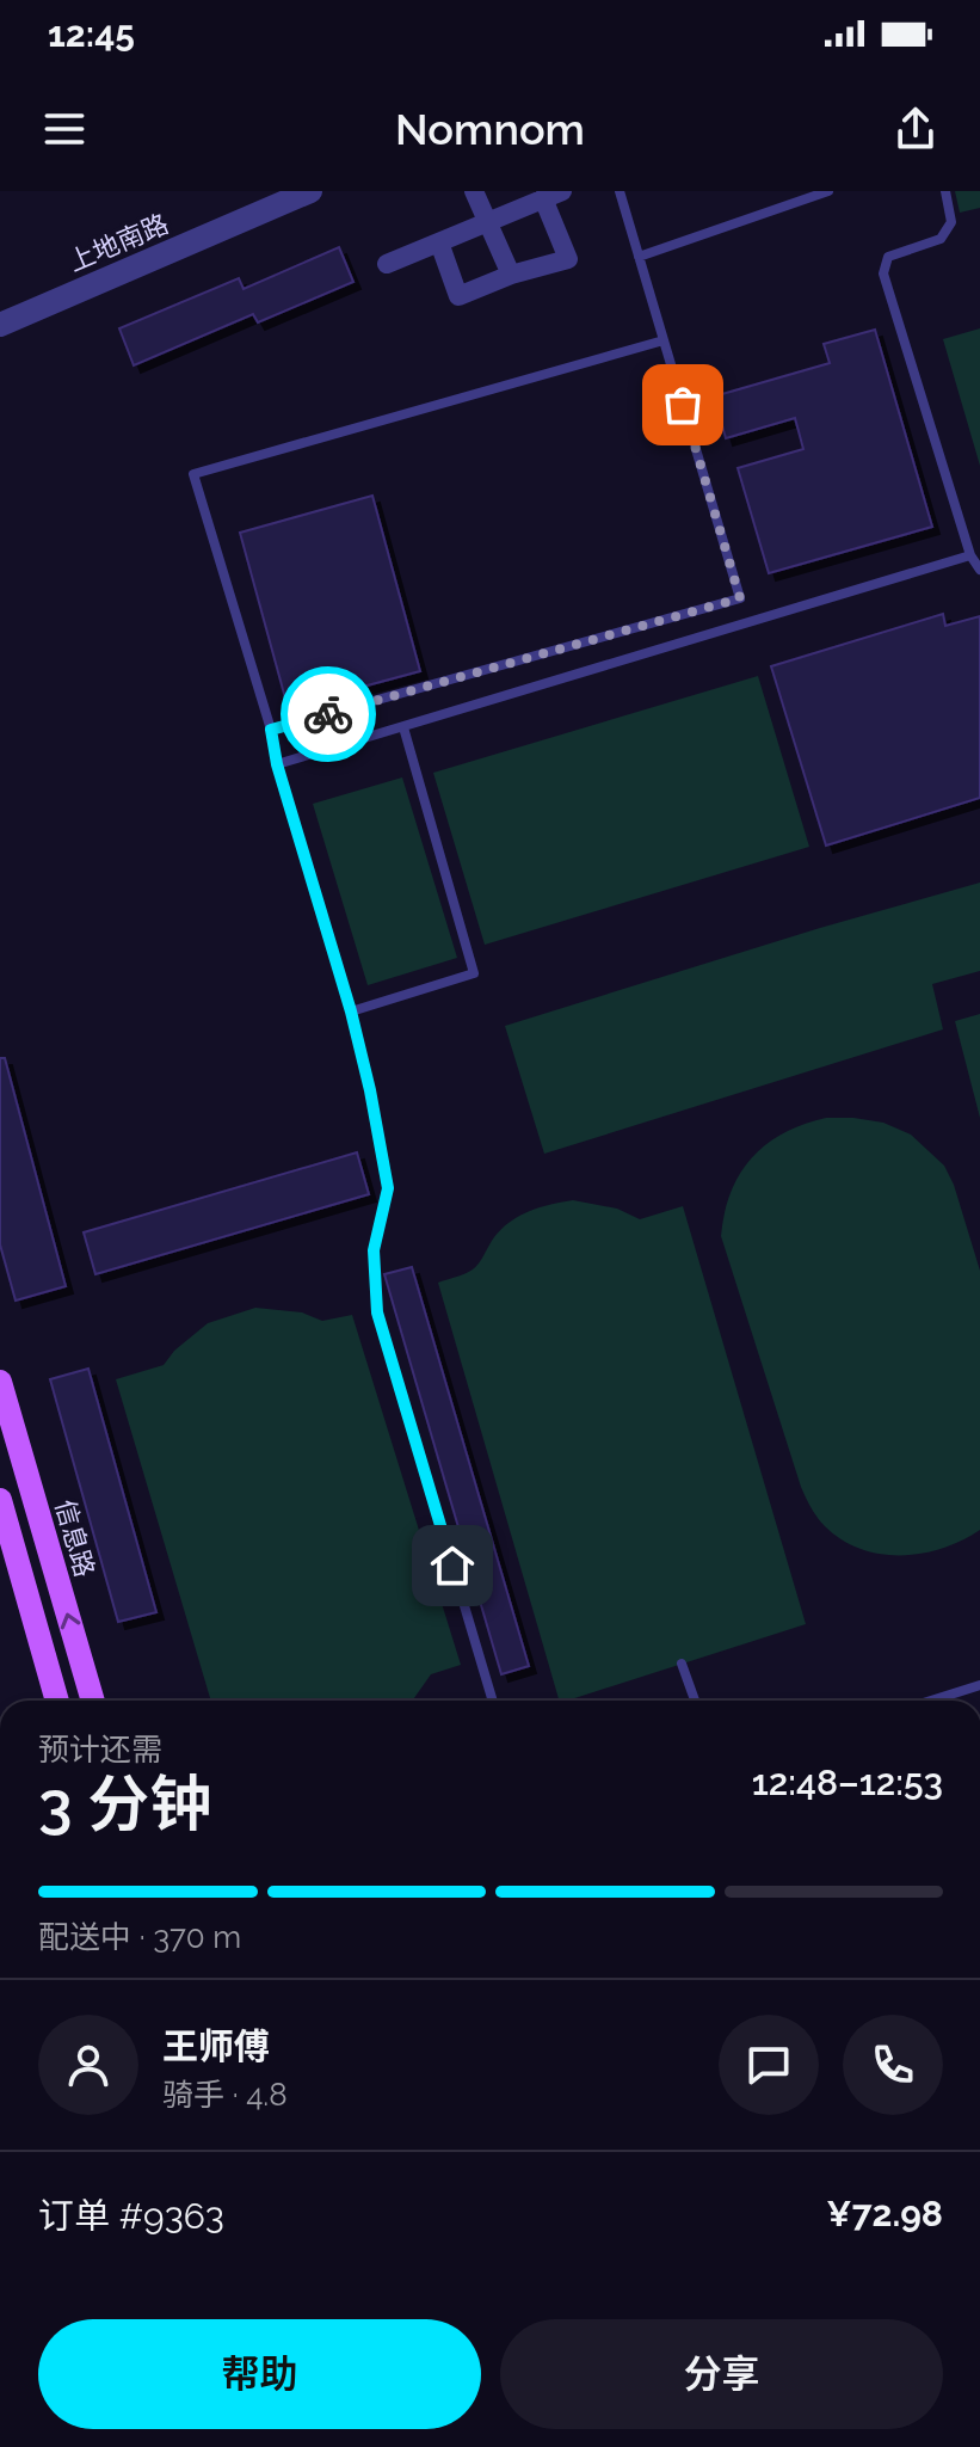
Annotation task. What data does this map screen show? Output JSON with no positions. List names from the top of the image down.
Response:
{
  "streets": {
    "main road": ["信息路"],
    "street": ["上地南路"]
  },
  "page": {
    "status": "12:45",
    "header": "Nomnom",
    "heading": ["3 分钟", "预计还需", "12:48–12:53"],
    "panel": [
      "王师傅",
      "骑手 · 4.8",
      "订单 #9363",
      "¥72.98"
    ],
    "bar": "配送中 · 370 m",
    "buttons": ["帮助", "分享"]
  }
}
